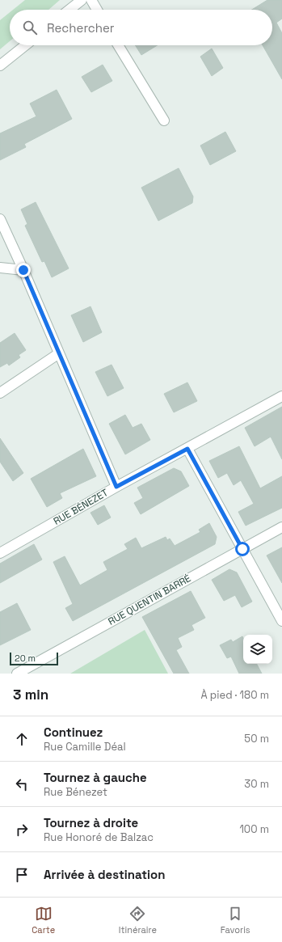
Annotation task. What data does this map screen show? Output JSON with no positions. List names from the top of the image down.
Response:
{
  "streets": {
    "street": ["RUE BÉNEZET", "RUE QUENTIN BARRÉ"]
  },
  "scale_bar": "20 m",
  "page": {
    "search": "Rechercher",
    "scale": "20 m",
    "heading": ["3 min", "À pied · 180 m"],
    "list": [
      ["Continuez", "Rue Camille Déal", "50 m"],
      ["Tournez à gauche", "Rue Bénezet", "30 m"],
      ["Tournez à droite", "Rue Honoré de Balzac", "100 m"],
      "Arrivée à destination"
    ],
    "nav": ["Carte", "Itinéraire", "Favoris"]
  }
}
